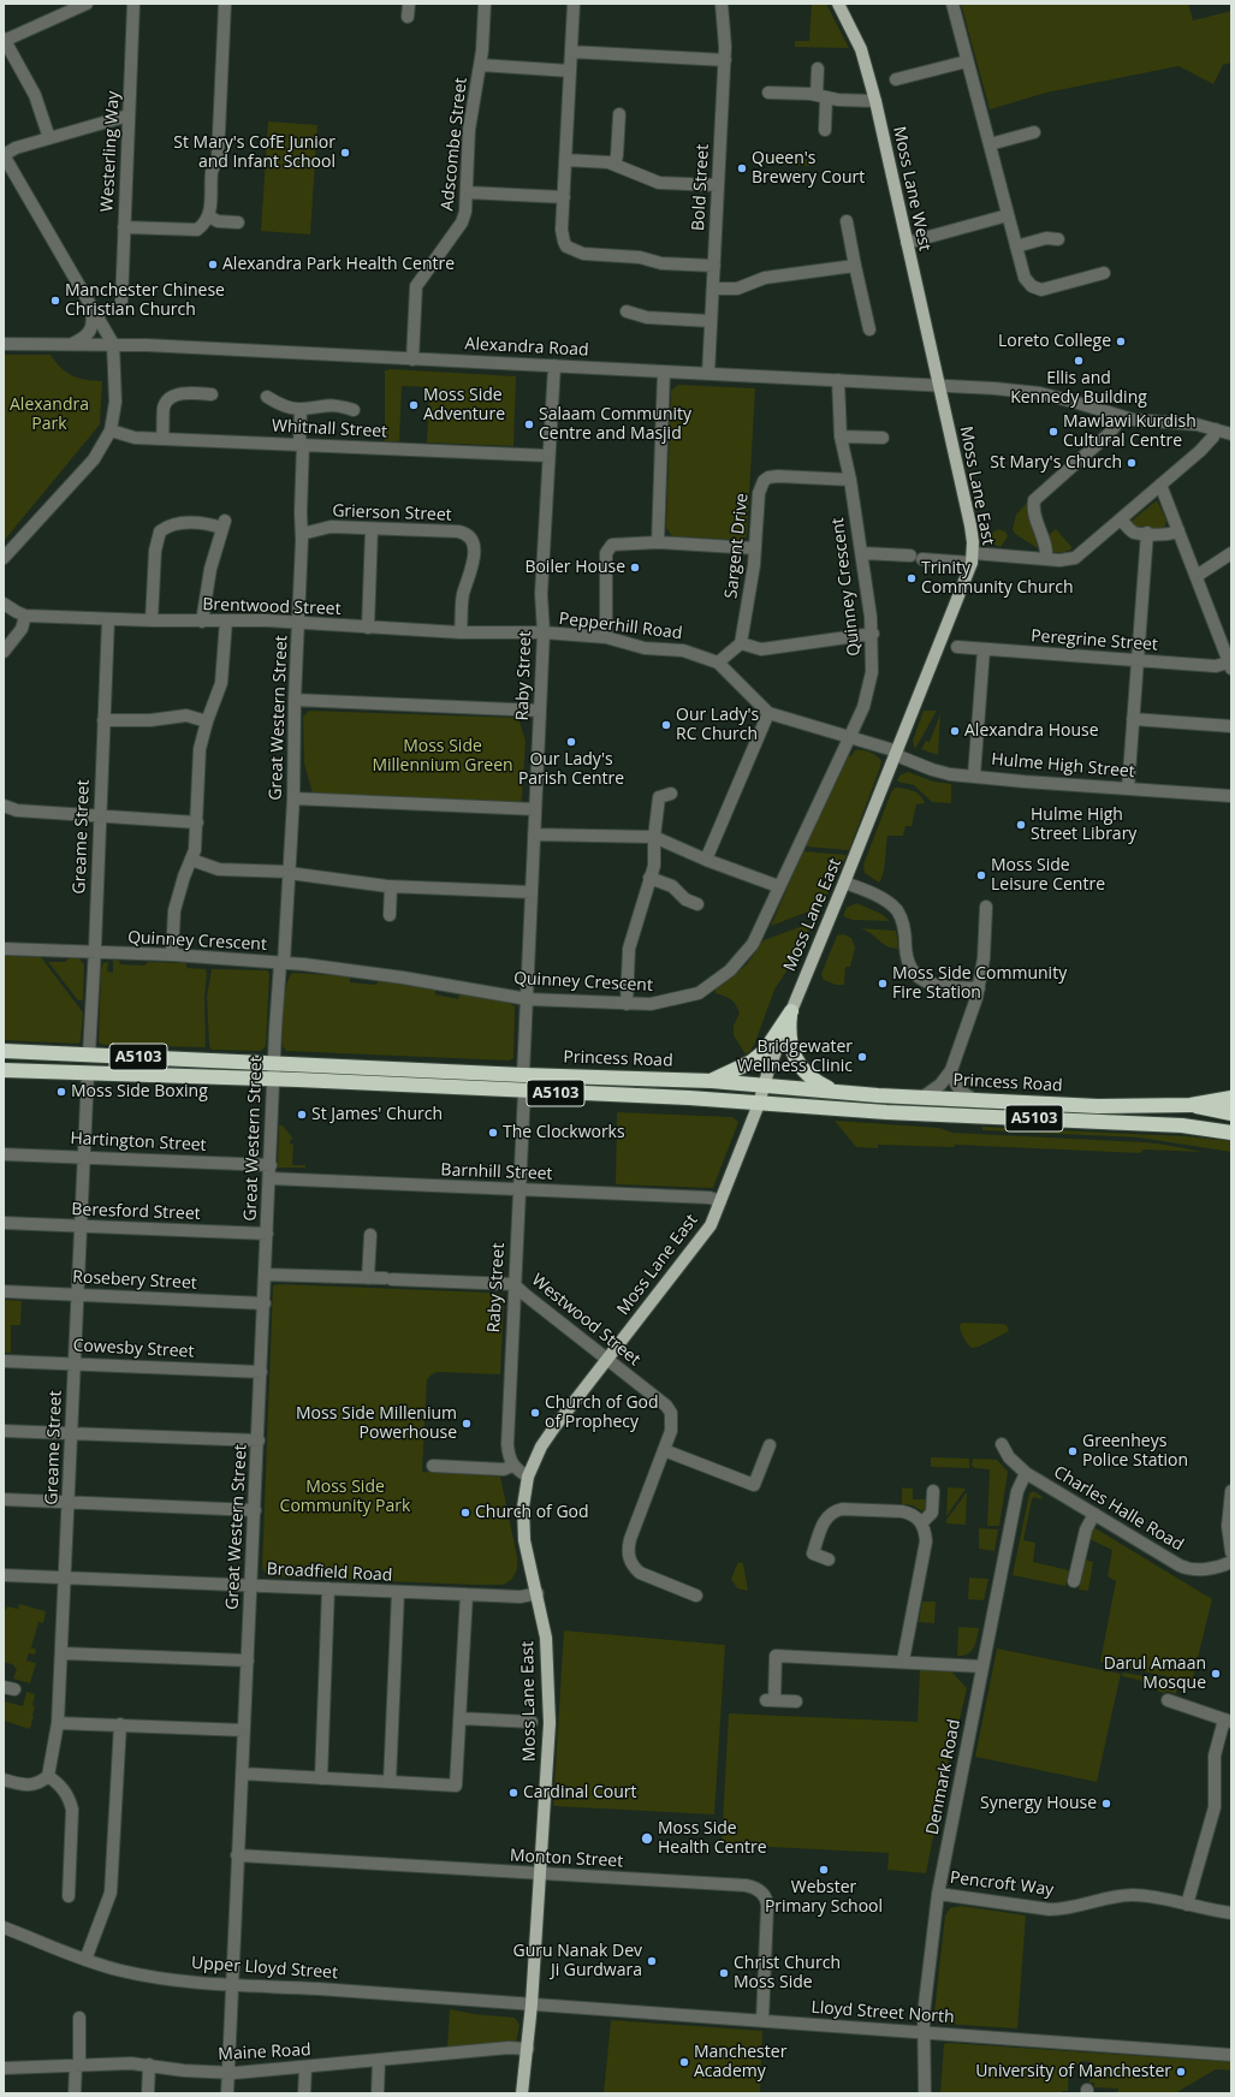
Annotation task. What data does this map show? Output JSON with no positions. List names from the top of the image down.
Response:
{
  "streets": {
    "highway": ["A5103", "Princess Road"],
    "main road": ["Moss Lane West", "Moss Lane East"],
    "street": [
      "Adscombe Street",
      "Westerling Way",
      "Bold Street",
      "Alexandra Road",
      "Whitnall Street",
      "Grierson Street",
      "Sargent Drive",
      "Quinney Crescent",
      "Brentwood Street",
      "Pepperhill Road",
      "Peregrine Street",
      "Raby Street",
      "Great Western Street",
      "Hulme High Street",
      "Greame Street",
      "Hartington Street",
      "Barnhill Street",
      "Beresford Street",
      "Rosebery Street",
      "Westwood Street",
      "Cowesby Street",
      "Charles Halle Road",
      "Broadfield Road",
      "Denmark Road",
      "Monton Street",
      "Pencroft Way",
      "Upper Lloyd Street",
      "Lloyd Street North",
      "Maine Road"
    ]
  },
  "crossings": [
    ["Adscombe Street", "Alexandra Road"],
    ["Bold Street", "Alexandra Road"],
    ["Moss Lane West", "Alexandra Road"],
    ["Moss Lane West", "Moss Lane East"],
    ["Alexandra Road", "Moss Lane East"],
    ["Alexandra Road", "Quinney Crescent"],
    ["Alexandra Road", "Raby Street"],
    ["Whitnall Street", "Raby Street"],
    ["Whitnall Street", "Great Western Street"],
    ["Moss Lane East", "Pepperhill Road"],
    ["Moss Lane East", "Hulme High Street"],
    ["Moss Lane East", "Princess Road"],
    ["Moss Lane East", "Barnhill Street"],
    ["Moss Lane East", "Westwood Street"],
    ["Moss Lane East", "Broadfield Road"],
    ["Moss Lane East", "Monton Street"],
    ["Moss Lane East", "Upper Lloyd Street"],
    ["Moss Lane East", "Lloyd Street North"],
    ["Moss Lane East", "Maine Road"],
    ["Grierson Street", "Brentwood Street"],
    ["Grierson Street", "Great Western Street"],
    ["Sargent Drive", "Quinney Crescent"],
    ["Quinney Crescent", "Pepperhill Road"],
    ["Quinney Crescent", "Raby Street"],
    ["Quinney Crescent", "Great Western Street"],
    ["Quinney Crescent", "Greame Street"],
    ["Brentwood Street", "Pepperhill Road"],
    ["Brentwood Street", "Raby Street"],
    ["Brentwood Street", "Great Western Street"],
    ["Brentwood Street", "Greame Street"],
    ["Pepperhill Road", "Raby Street"],
    ["Pepperhill Road", "Hulme High Street"],
    ["Raby Street", "Princess Road"],
    ["Raby Street", "Barnhill Street"],
    ["Raby Street", "Westwood Street"],
    ["Great Western Street", "Princess Road"],
    ["Great Western Street", "Hartington Street"],
    ["Great Western Street", "Barnhill Street"],
    ["Great Western Street", "Beresford Street"],
    ["Great Western Street", "Rosebery Street"],
    ["Great Western Street", "Westwood Street"],
    ["Great Western Street", "Cowesby Street"],
    ["Great Western Street", "Broadfield Road"],
    ["Great Western Street", "Monton Street"],
    ["Great Western Street", "Upper Lloyd Street"],
    ["Great Western Street", "Maine Road"],
    ["Greame Street", "Princess Road"],
    ["Greame Street", "Hartington Street"],
    ["Greame Street", "Beresford Street"],
    ["Greame Street", "Rosebery Street"],
    ["Greame Street", "Cowesby Street"],
    ["Greame Street", "Broadfield Road"],
    ["Charles Halle Road", "Denmark Road"],
    ["Denmark Road", "Pencroft Way"],
    ["Denmark Road", "Lloyd Street North"],
    ["Monton Street", "Lloyd Street North"],
    ["Upper Lloyd Street", "Lloyd Street North"]
  ],
  "parks": ["Alexandra Park", "Moss Side Millennium Green", "Moss Side Community Park"],
  "places": [
    "St Mary's CofE Junior and Infant School",
    "Queen's Brewery Court",
    "Alexandra Park Health Centre",
    "Manchester Chinese Christian Church",
    "Loreto College",
    "Ellis and Kennedy Building",
    "Moss Side Adventure",
    "Salaam Community Centre and Masjid",
    "Mawlawi Kurdish Cultural Centre",
    "St Mary's Church",
    "Boiler House",
    "Trinity Community Church",
    "Our Lady's RC Church",
    "Alexandra House",
    "Our Lady's Parish Centre",
    "Hulme High Street Library",
    "Moss Side Leisure Centre",
    "Moss Side Community Fire Station",
    "Bridgewater Wellness Clinic",
    "Moss Side Boxing",
    "St James' Church",
    "The Clockworks",
    "Church of God of Prophecy",
    "Moss Side Millenium Powerhouse",
    "Greenheys Police Station",
    "Church of God",
    "Darul Amaan Mosque",
    "Cardinal Court",
    "Synergy House",
    "Moss Side Health Centre",
    "Webster Primary School",
    "Guru Nanak Dev Ji Gurdwara",
    "Christ Church Moss Side",
    "Manchester Academy",
    "University of Manchester"
  ]
}
